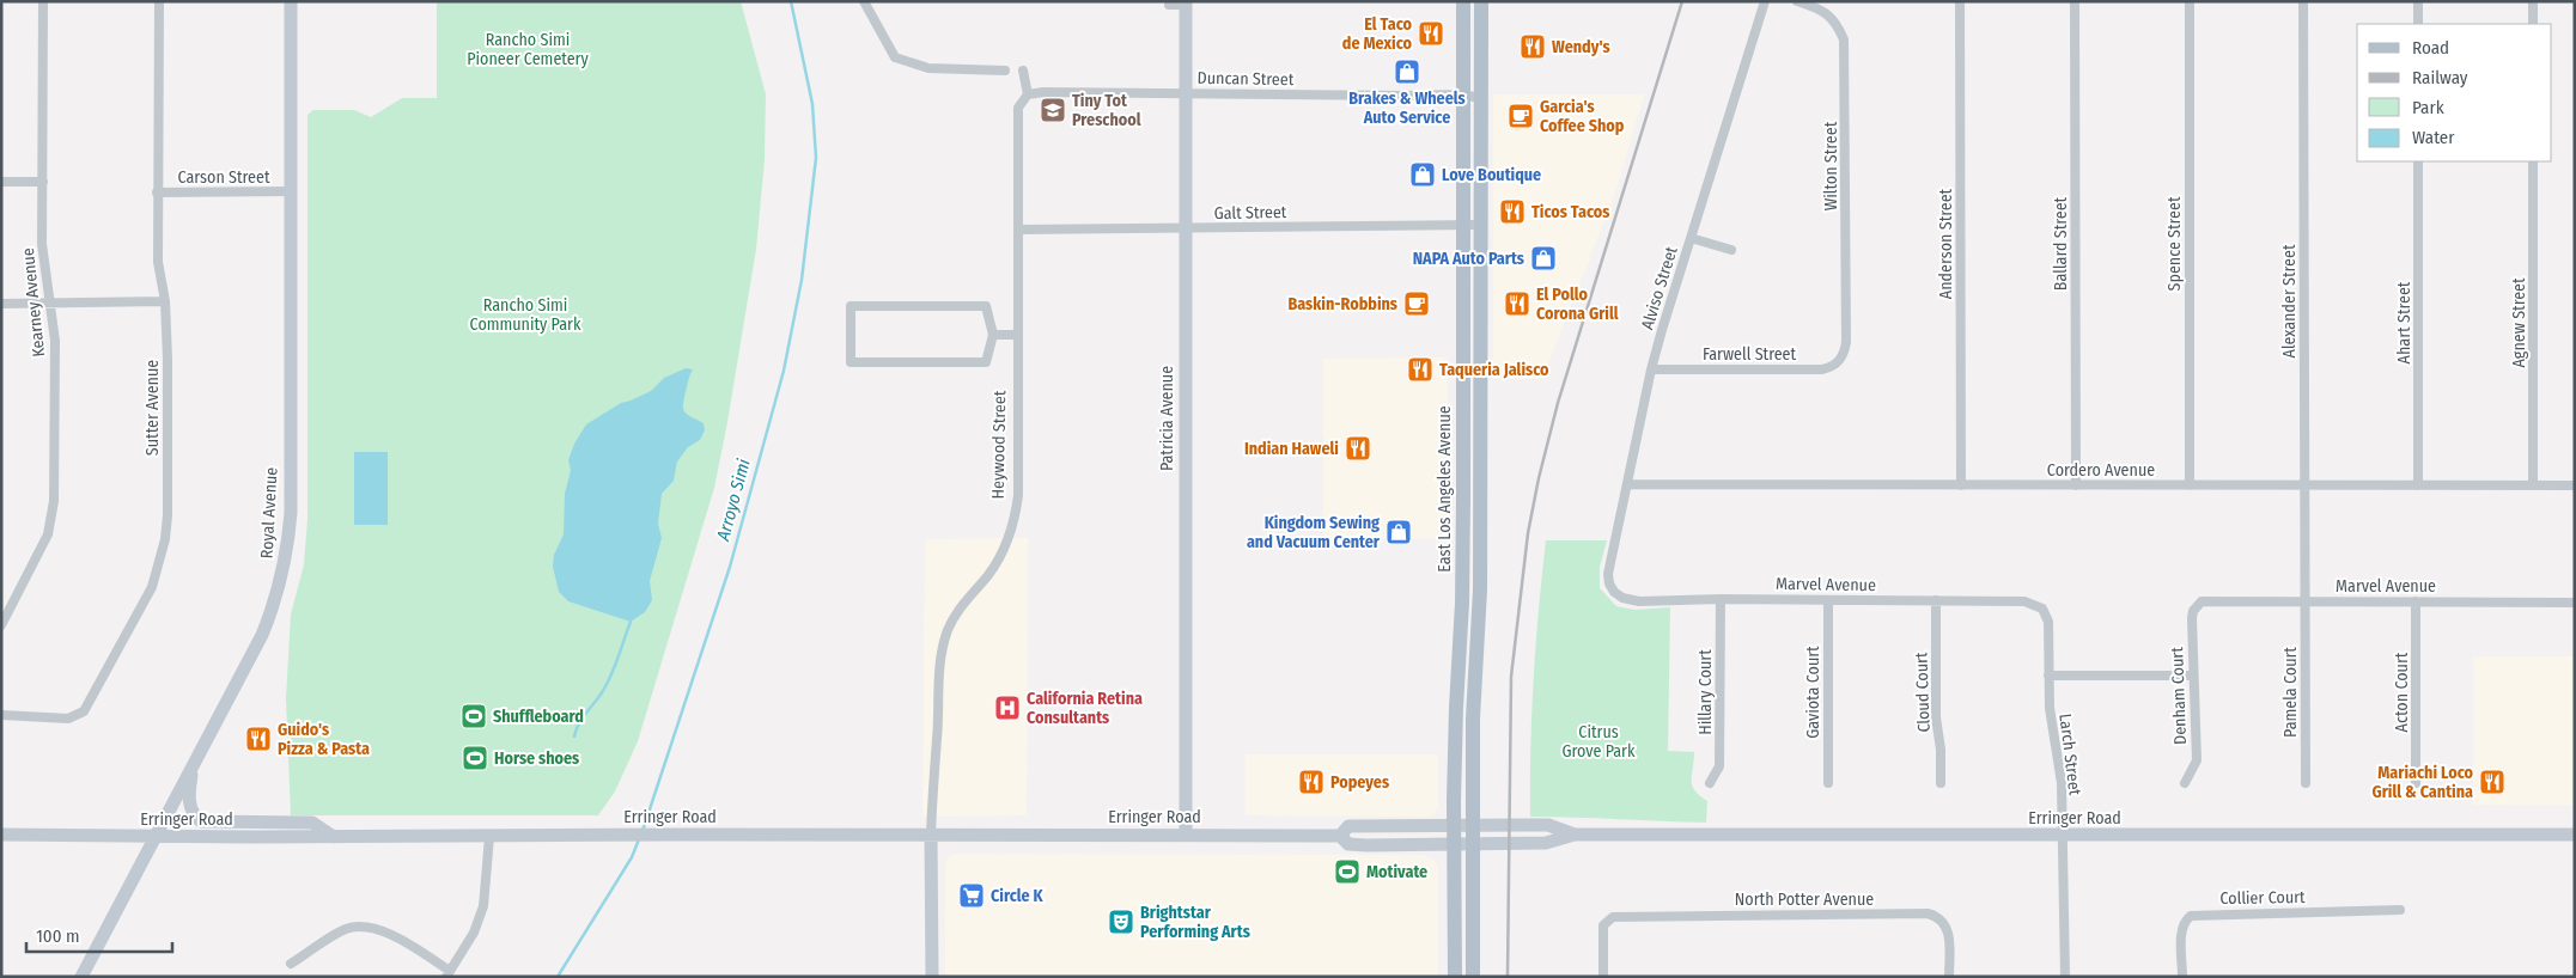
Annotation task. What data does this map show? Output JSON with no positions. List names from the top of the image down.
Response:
{
  "streets": {
    "main road": [
      "Patricia Avenue",
      "Heywood Street",
      "East Los Angeles Avenue",
      "Royal Avenue",
      "Erringer Road"
    ],
    "street": [
      "Duncan Street",
      "Wilton Street",
      "Carson Street",
      "Galt Street",
      "Anderson Street",
      "Ballard Street",
      "Spence Street",
      "Alviso Street",
      "Alexander Street",
      "Kearney Avenue",
      "Ahart Street",
      "Agnew Street",
      "Farwell Street",
      "Sutter Avenue",
      "Cordero Avenue",
      "Marvel Avenue",
      "Hillary Court",
      "Gaviota Court",
      "Cloud Court",
      "Pamela Court",
      "Acton Court",
      "Denham Court",
      "Larch Street",
      "Collier Court",
      "North Potter Avenue"
    ]
  },
  "crossings": [
    ["Duncan Street", "Patricia Avenue"],
    ["Duncan Street", "Heywood Street"],
    ["Duncan Street", "East Los Angeles Avenue"],
    ["Wilton Street", "Farwell Street"],
    ["Carson Street", "Sutter Avenue"],
    ["Carson Street", "Royal Avenue"],
    ["Galt Street", "Patricia Avenue"],
    ["Galt Street", "Heywood Street"],
    ["Galt Street", "East Los Angeles Avenue"],
    ["Anderson Street", "Cordero Avenue"],
    ["Ballard Street", "Cordero Avenue"],
    ["Spence Street", "Cordero Avenue"],
    ["Alviso Street", "Farwell Street"],
    ["Alviso Street", "Cordero Avenue"],
    ["Alviso Street", "Marvel Avenue"],
    ["Alexander Street", "Cordero Avenue"],
    ["Alexander Street", "Marvel Avenue"],
    ["Alexander Street", "Pamela Court"],
    ["Ahart Street", "Cordero Avenue"],
    ["Agnew Street", "Cordero Avenue"],
    ["Patricia Avenue", "Erringer Road"],
    ["Heywood Street", "Erringer Road"],
    ["East Los Angeles Avenue", "Erringer Road"],
    ["Royal Avenue", "Erringer Road"],
    ["Marvel Avenue", "Hillary Court"],
    ["Marvel Avenue", "Gaviota Court"],
    ["Marvel Avenue", "Cloud Court"],
    ["Marvel Avenue", "Pamela Court"],
    ["Marvel Avenue", "Acton Court"],
    ["Marvel Avenue", "Denham Court"],
    ["Marvel Avenue", "Larch Street"],
    ["Larch Street", "Erringer Road"]
  ],
  "water": ["Arroyo Simi"],
  "parks": ["Rancho Simi Pioneer Cemetery", "Rancho Simi Community Park", "Citrus Grove Park"],
  "places": {
    "restaurant": [
      "El Taco de Mexico",
      "Wendy's",
      "Ticos Tacos",
      "El Pollo Corona Grill",
      "Taqueria Jalisco",
      "Indian Haweli",
      "Guido's Pizza & Pasta",
      "Popeyes",
      "Mariachi Loco Grill & Cantina"
    ],
    "shop": [
      "Brakes & Wheels Auto Service",
      "Love Boutique",
      "NAPA Auto Parts",
      "Kingdom Sewing and Vacuum Center"
    ],
    "school or university": ["Tiny Tot Preschool"],
    "cafe": ["Garcia's Coffee Shop", "Baskin-Robbins"],
    "hospital": ["California Retina Consultants"],
    "sports": ["Shuffleboard", "Horse shoes", "Motivate"],
    "supermarket": ["Circle K"],
    "theatre": ["Brightstar Performing Arts"]
  },
  "legend": [
    "Road",
    "Railway",
    "Park",
    "Water"
  ],
  "scale_bar": "100 m"
}
